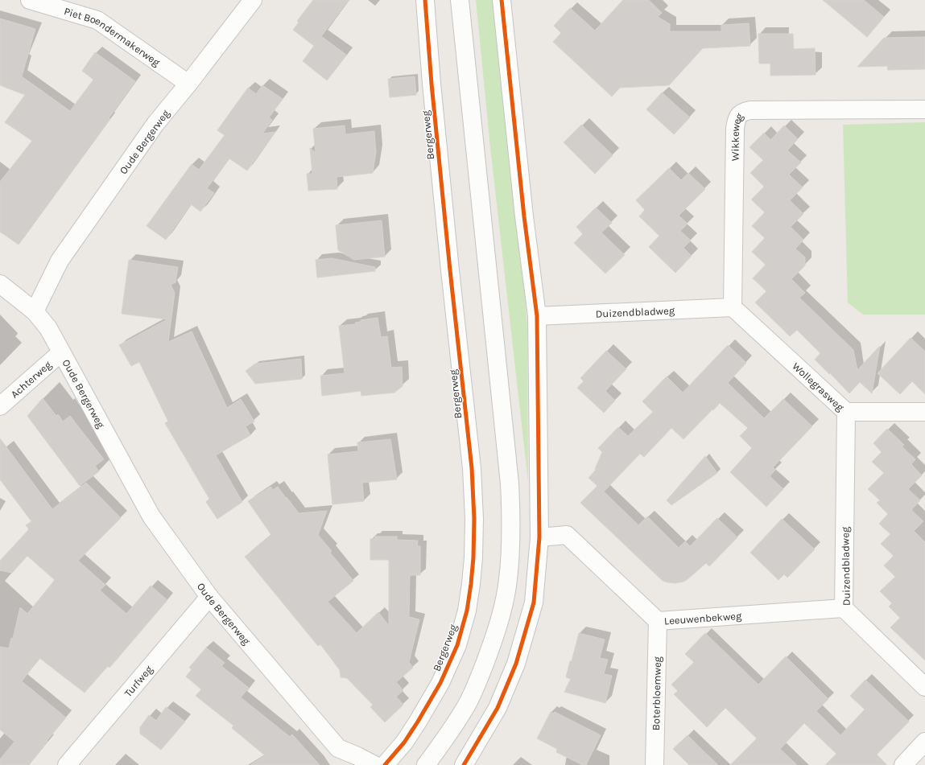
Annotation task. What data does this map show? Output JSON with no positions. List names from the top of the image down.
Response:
{
  "streets": {
    "street": [
      "Piet Boendermakerweg",
      "Bergerweg",
      "Wikkeweg",
      "Oude Bergerweg",
      "Duizendbladweg",
      "Achterweg",
      "Wollegrasweg",
      "Leeuwenbekweg",
      "Turfweg",
      "Boterbloemweg"
    ]
  },
  "crossings": [
    ["Piet Boendermakerweg", "Oude Bergerweg"],
    ["Wikkeweg", "Duizendbladweg"],
    ["Wikkeweg", "Wollegrasweg"],
    ["Oude Bergerweg", "Achterweg"],
    ["Oude Bergerweg", "Turfweg"],
    ["Duizendbladweg", "Wollegrasweg"],
    ["Duizendbladweg", "Leeuwenbekweg"],
    ["Leeuwenbekweg", "Boterbloemweg"]
  ]
}
